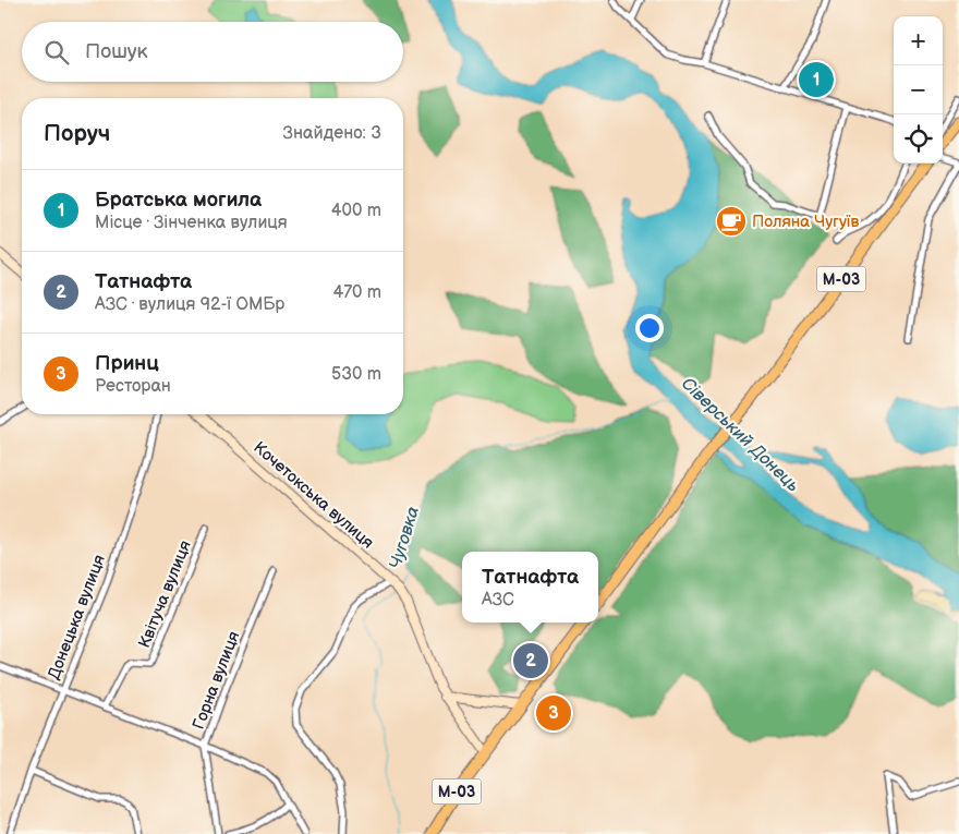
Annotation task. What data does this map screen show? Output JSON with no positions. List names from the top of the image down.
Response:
{
  "streets": {
    "highway": ["М-03"],
    "main road": ["Кочетокська вулиця"],
    "street": ["Квітуча вулиця", "Донецька вулиця", "Горна вулиця"]
  },
  "crossings": [
    ["М-03", "Кочетокська вулиця"]
  ],
  "water": ["Сіверський Донець", "Чуговка"],
  "places": {
    "cafe": ["Поляна Чугуїв"]
  },
  "page": {
    "map_buttons": ["+", "−"],
    "search": "Пошук",
    "pins": ["1", "2", "3"],
    "heading": ["Поруч", "Знайдено: 3"],
    "list": [
      {
        "mark": "1",
        "name": "Братська могила",
        "note": "Місце · Зінченка вулиця",
        "value": "400 m"
      },
      {
        "mark": "2",
        "name": "Татнафта",
        "note": "АЗС · вулиця 92-ї ОМБр",
        "value": "470 m"
      },
      {
        "mark": "3",
        "name": "Принц",
        "note": "Ресторан",
        "value": "530 m"
      }
    ],
    "popup": ["Татнафта", "АЗС"]
  }
}
